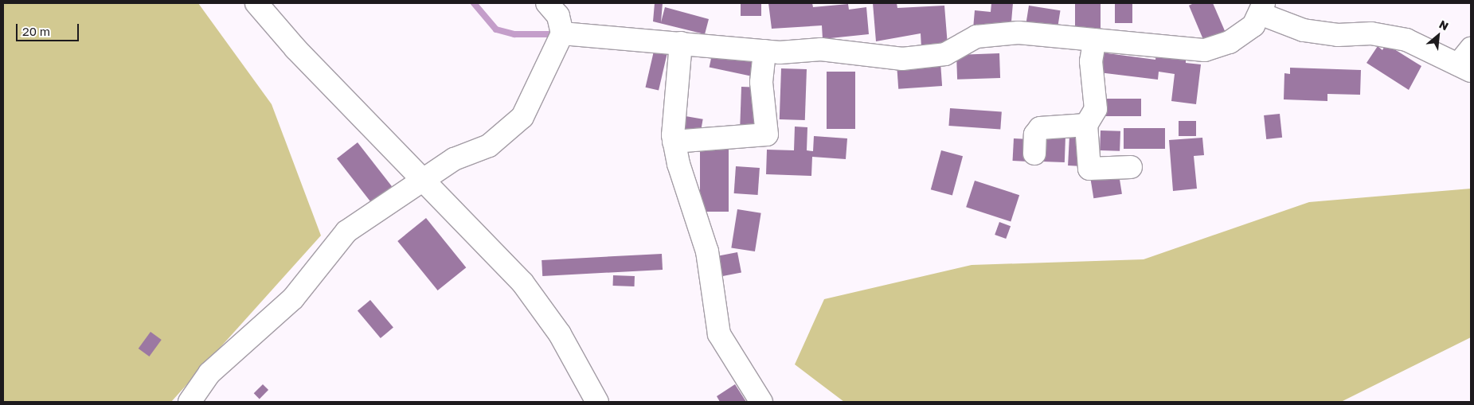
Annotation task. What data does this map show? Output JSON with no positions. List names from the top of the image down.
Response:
{
  "scale_bar": "20 m",
  "north": "top right"
}
